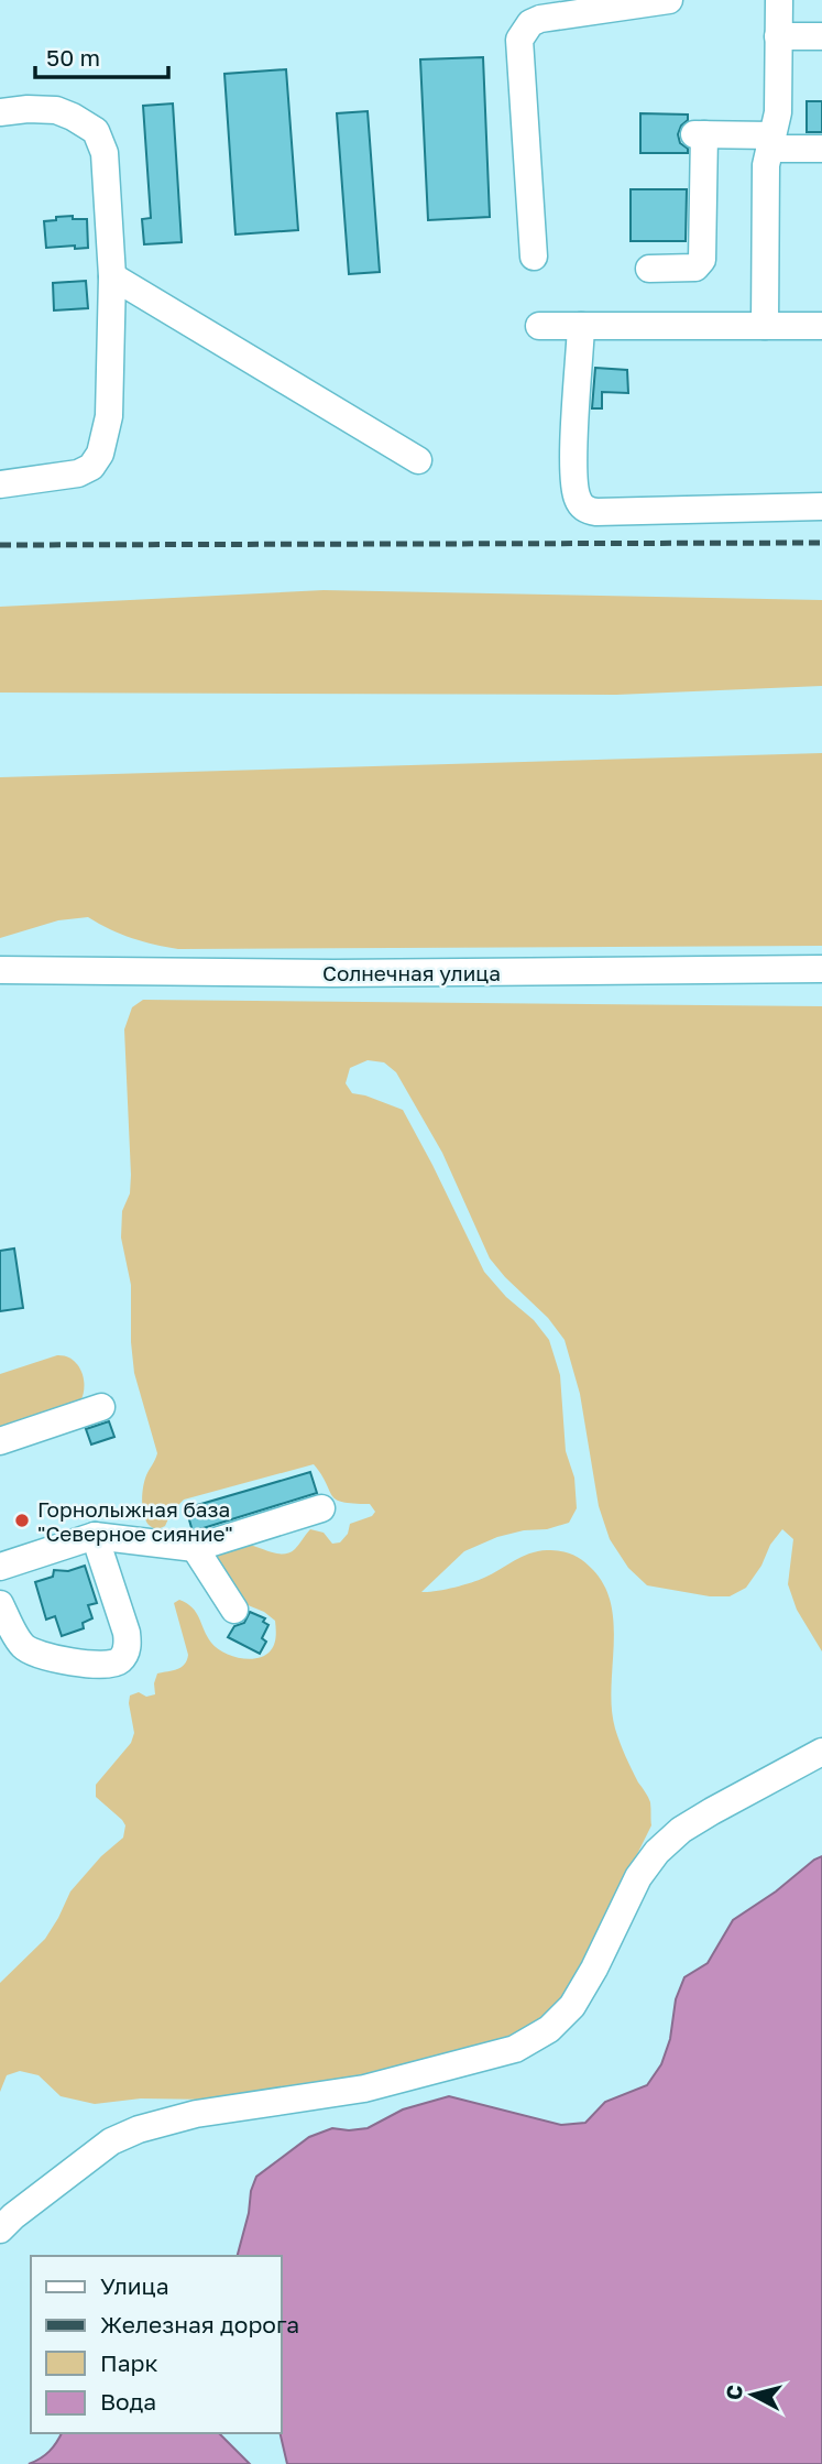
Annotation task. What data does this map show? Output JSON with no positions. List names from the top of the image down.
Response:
{
  "streets": {
    "street": ["Солнечная улица"]
  },
  "places": ["Горнолыжная база \"Северное сияние\""],
  "legend": [
    "Улица",
    "Железная дорога",
    "Парк",
    "Вода"
  ],
  "scale_bar": "50 m",
  "north": "left"
}
